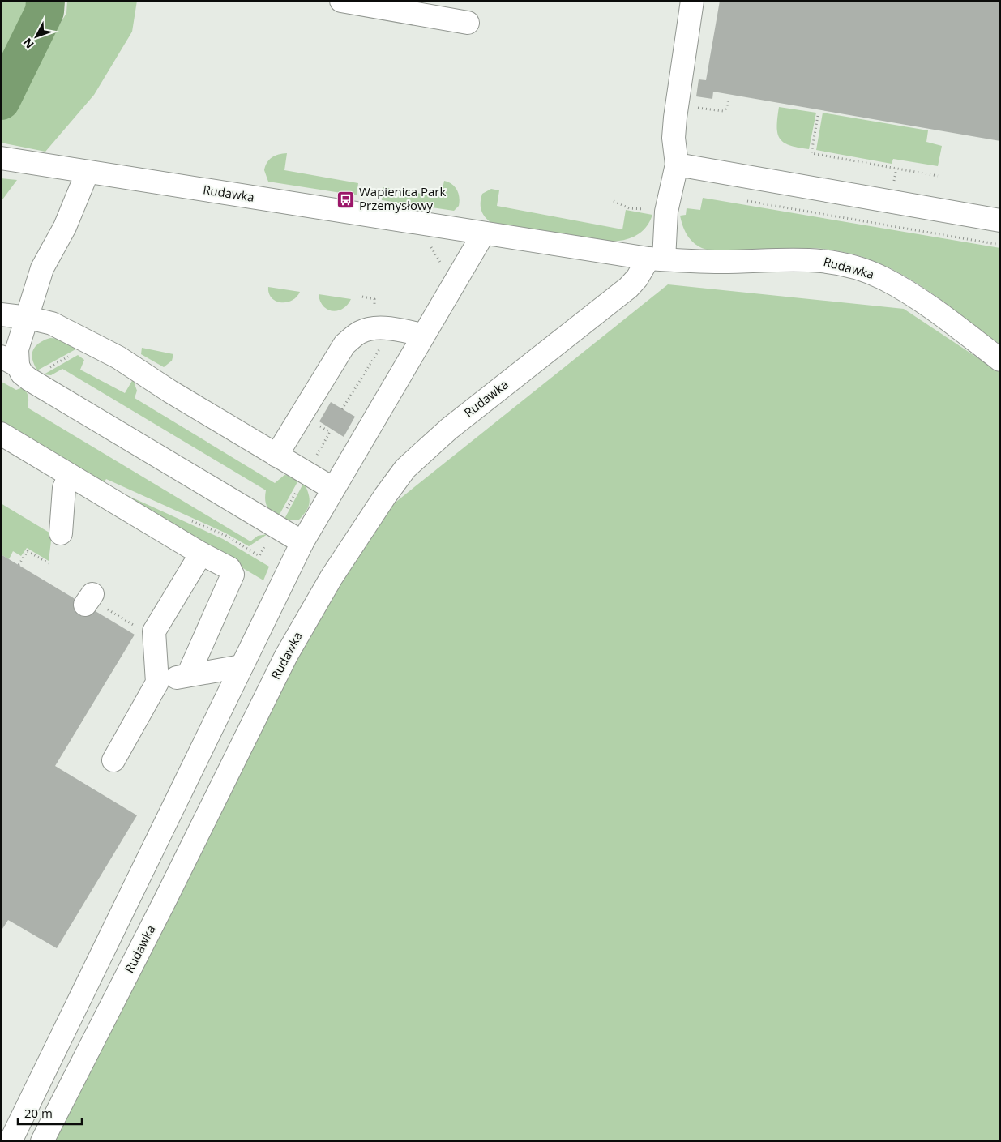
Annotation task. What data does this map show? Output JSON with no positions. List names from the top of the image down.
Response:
{
  "streets": {
    "street": ["Rudawka"]
  },
  "places": {
    "bus stop": ["Wapienica Park Przemysłowy"]
  },
  "scale_bar": "20 m",
  "north": "bottom left"
}
